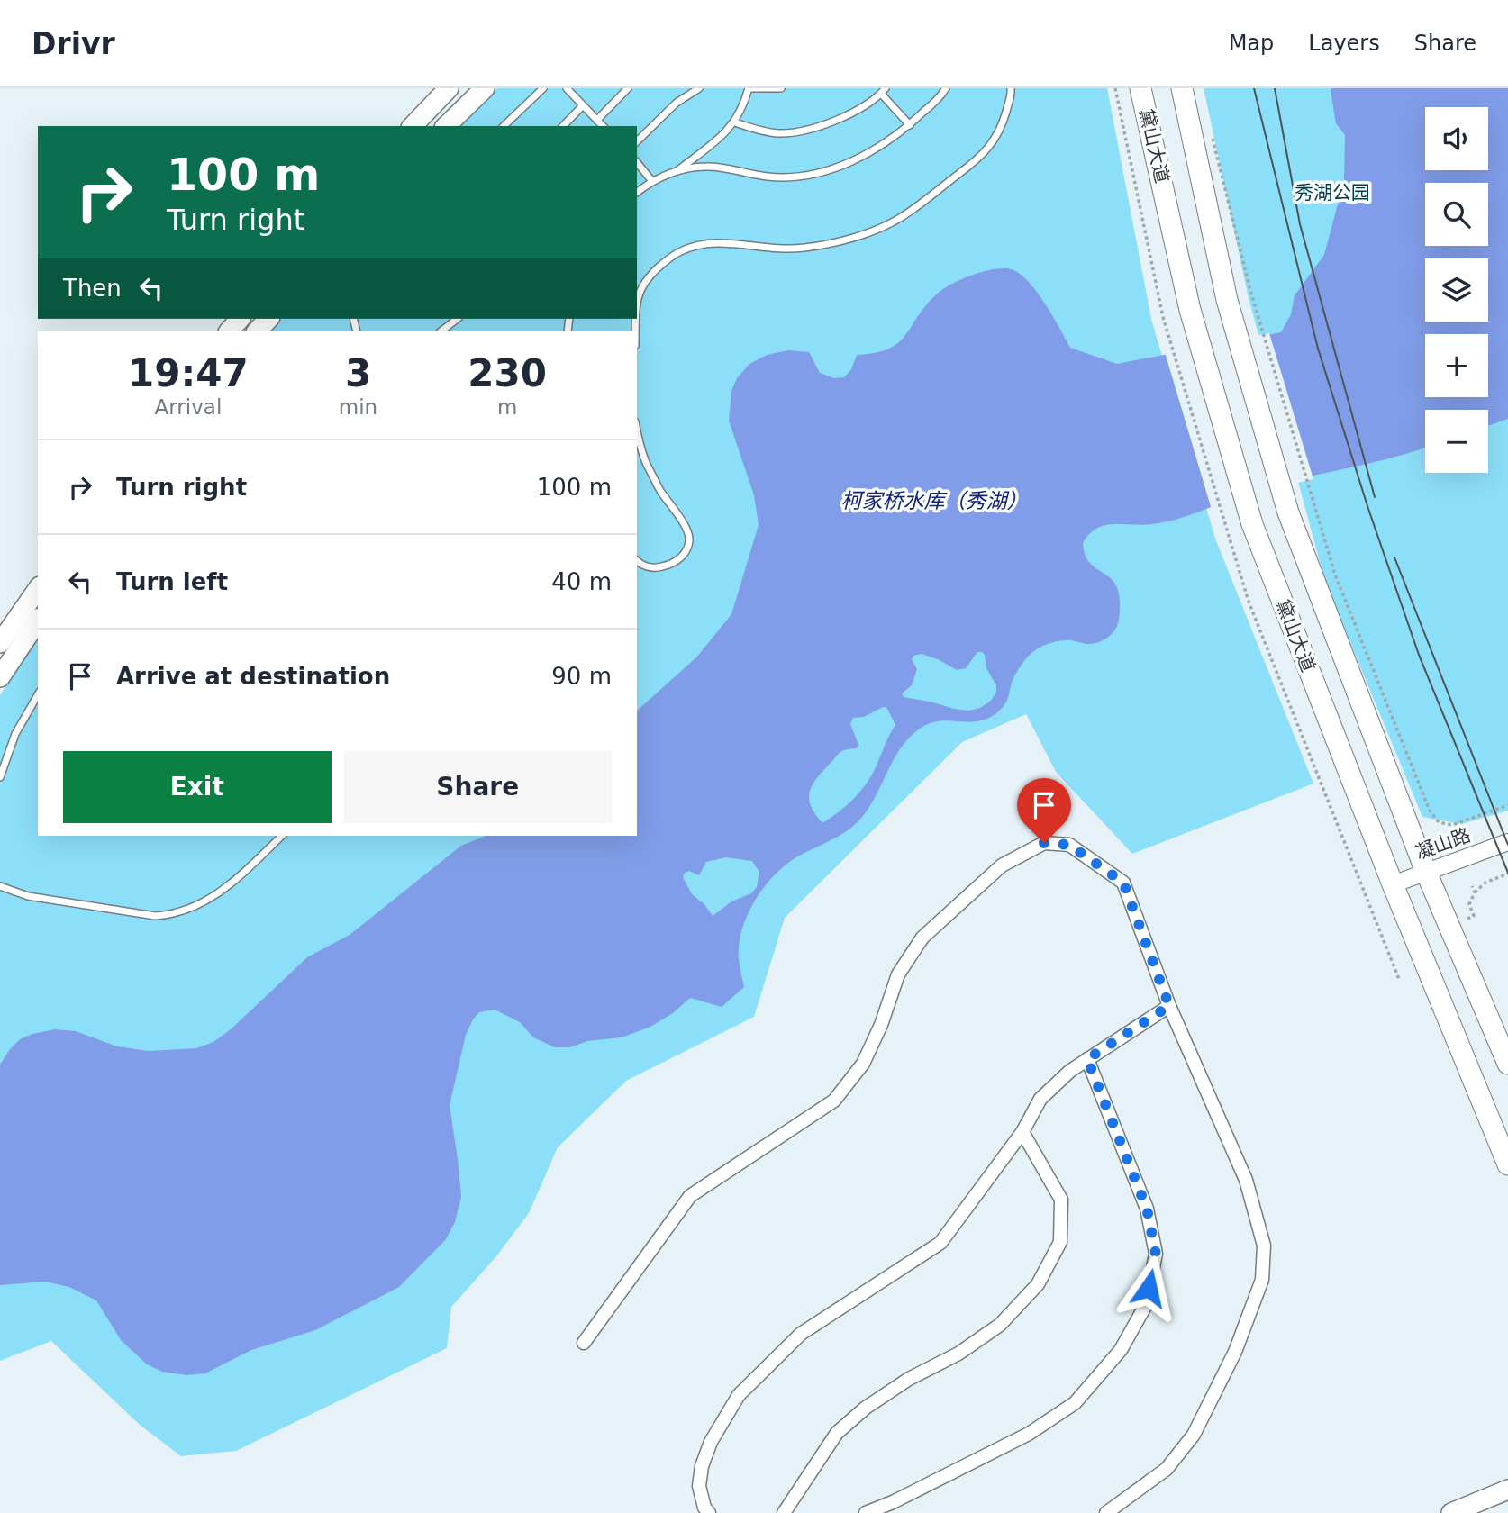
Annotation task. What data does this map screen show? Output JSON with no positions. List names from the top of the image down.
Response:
{
  "streets": {
    "main road": ["黛山大道"],
    "street": ["凝山路"]
  },
  "crossings": [
    ["黛山大道", "凝山路"]
  ],
  "water": ["柯家桥水库（秀湖）"],
  "parks": ["秀湖公园"],
  "page": {
    "header": "Drivr",
    "nav": ["Map", "Layers", "Share"],
    "map_buttons": ["+", "−"],
    "turn": ["100 m", "Turn right"],
    "then": "Then",
    "eta": [
      "19:47",
      "Arrival",
      "3",
      "min",
      "230",
      "m"
    ],
    "list": [
      {
        "name": "Turn right",
        "value": "100 m"
      },
      {
        "name": "Turn left",
        "value": "40 m"
      },
      {
        "name": "Arrive at destination",
        "value": "90 m"
      }
    ],
    "buttons": ["Exit", "Share"]
  }
}
